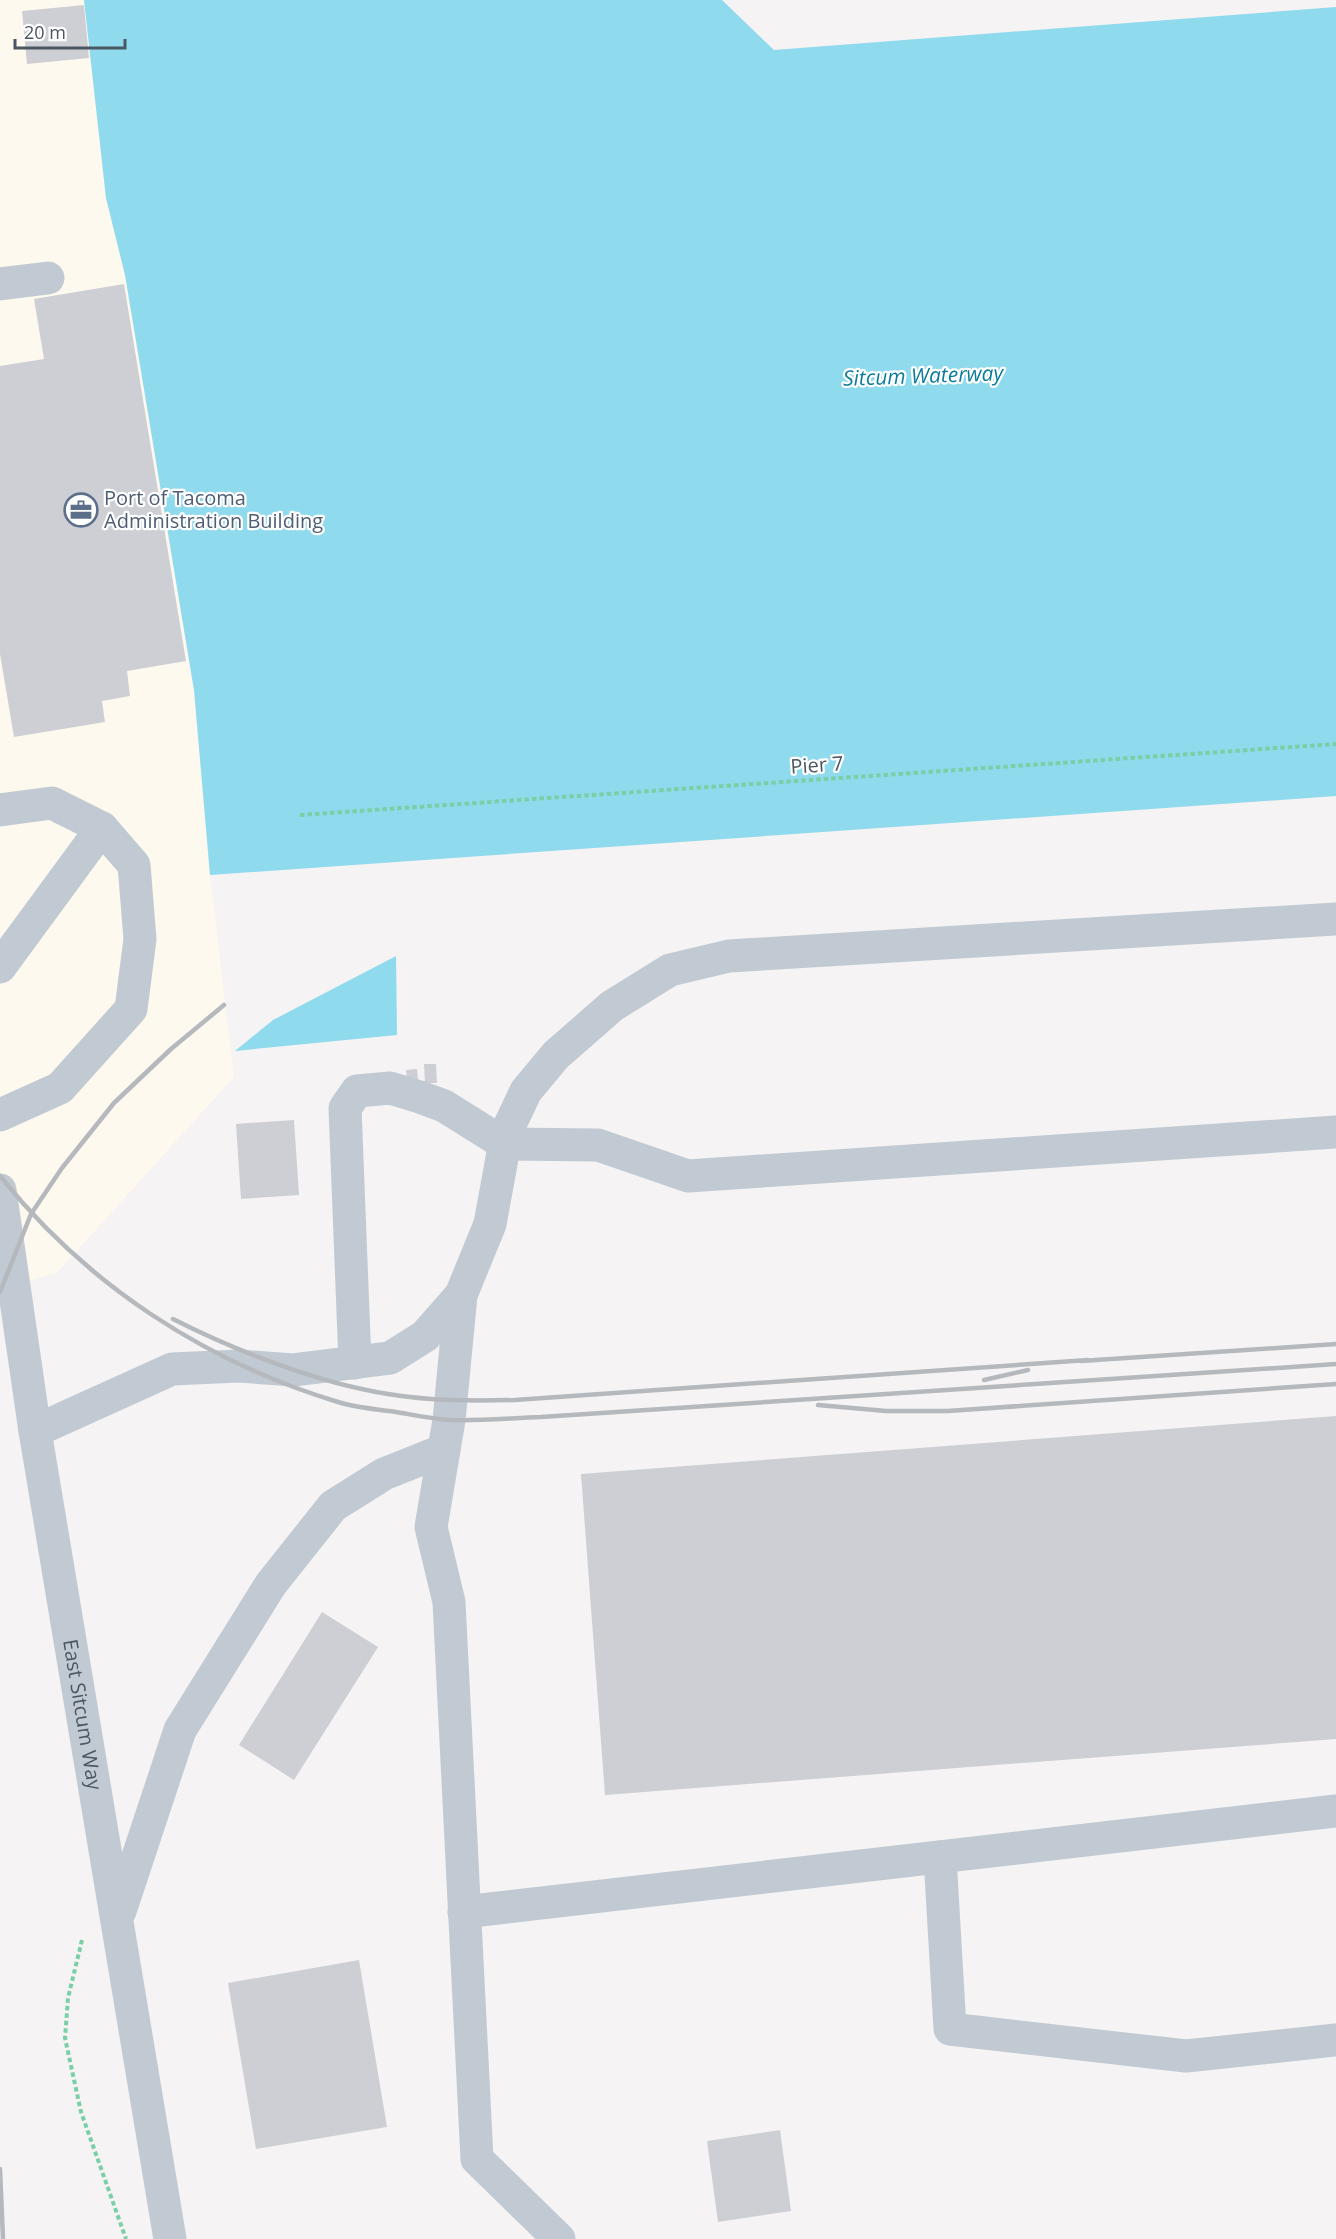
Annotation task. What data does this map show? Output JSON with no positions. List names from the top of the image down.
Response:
{
  "streets": {
    "street": ["East Sitcum Way"],
    "path": ["Pier 7"]
  },
  "water": ["Sitcum Waterway"],
  "places": {
    "office": ["Port of Tacoma Administration Building"]
  },
  "scale_bar": "20 m"
}
